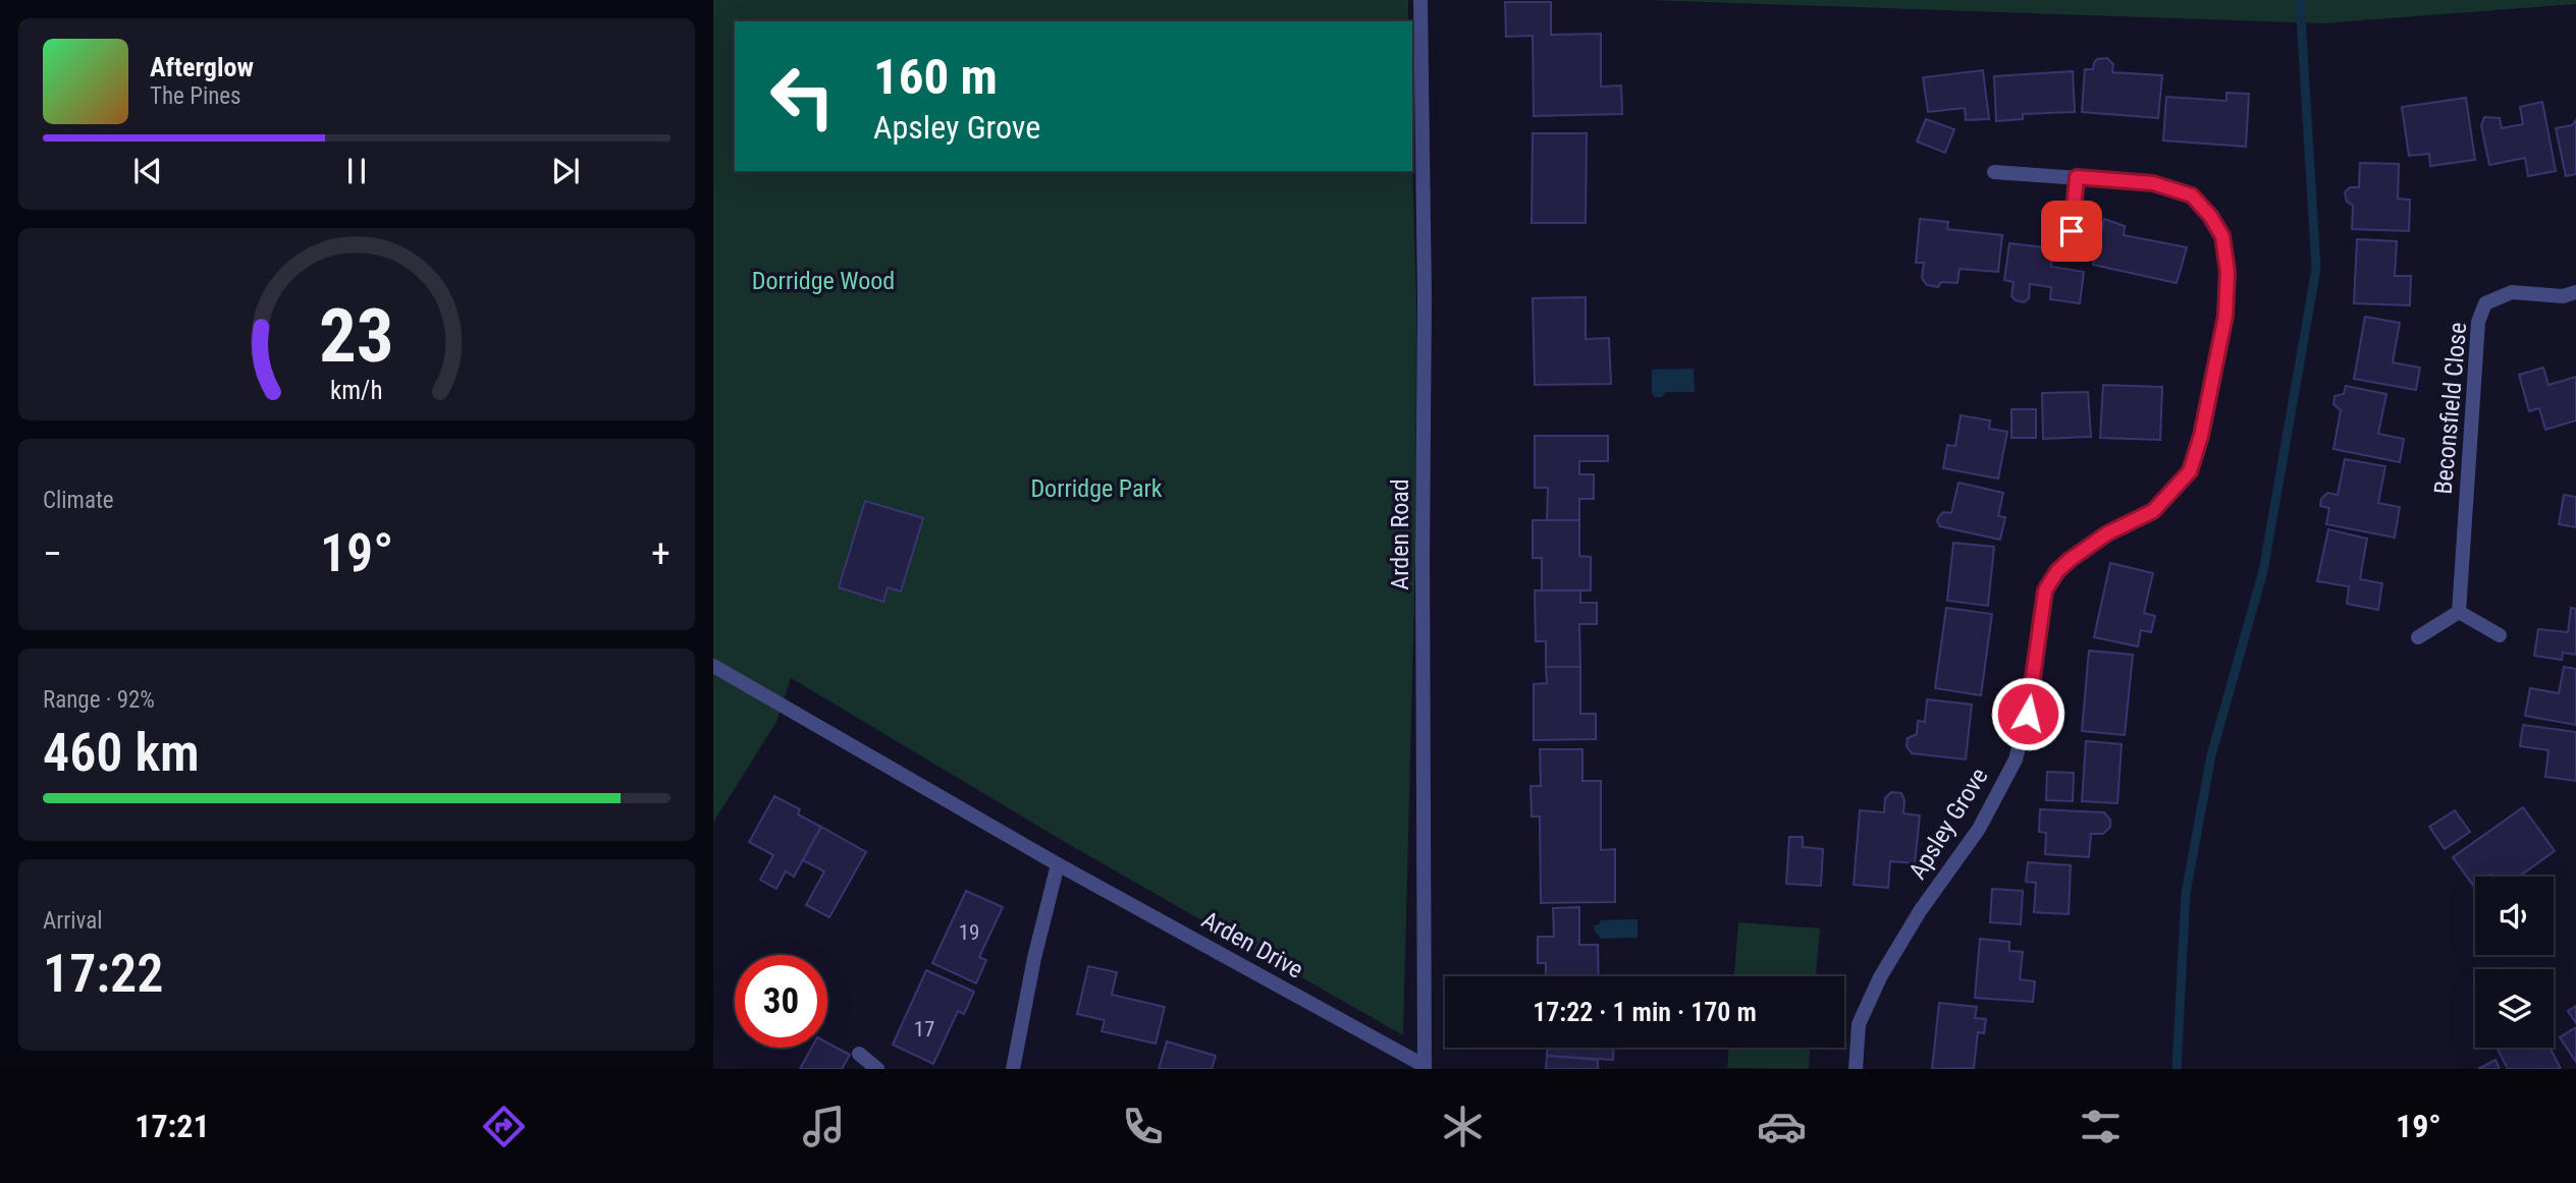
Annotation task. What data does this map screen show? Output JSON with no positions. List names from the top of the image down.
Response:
{
  "streets": {
    "street": [
      "Beconsfield Close",
      "Arden Road",
      "Apsley Grove",
      "Arden Drive"
    ]
  },
  "crossings": [
    ["Arden Road", "Arden Drive"]
  ],
  "parks": ["Dorridge Wood", "Dorridge Park"],
  "house_numbers": ["19", "17"],
  "page": {
    "turn": ["160 m", "Apsley Grove"],
    "song": ["Afterglow", "The Pines"],
    "tile": [
      "Climate",
      ["Range · 92%", "460 km"],
      ["Arrival", "17:22"]
    ],
    "heat": ["−", "19°", "+"],
    "limit": "30",
    "trip": "17:22 · 1 min · 170 m",
    "tabs": ["17:21", "19°"],
    "gauge": ["23", "km/h"]
  }
}
